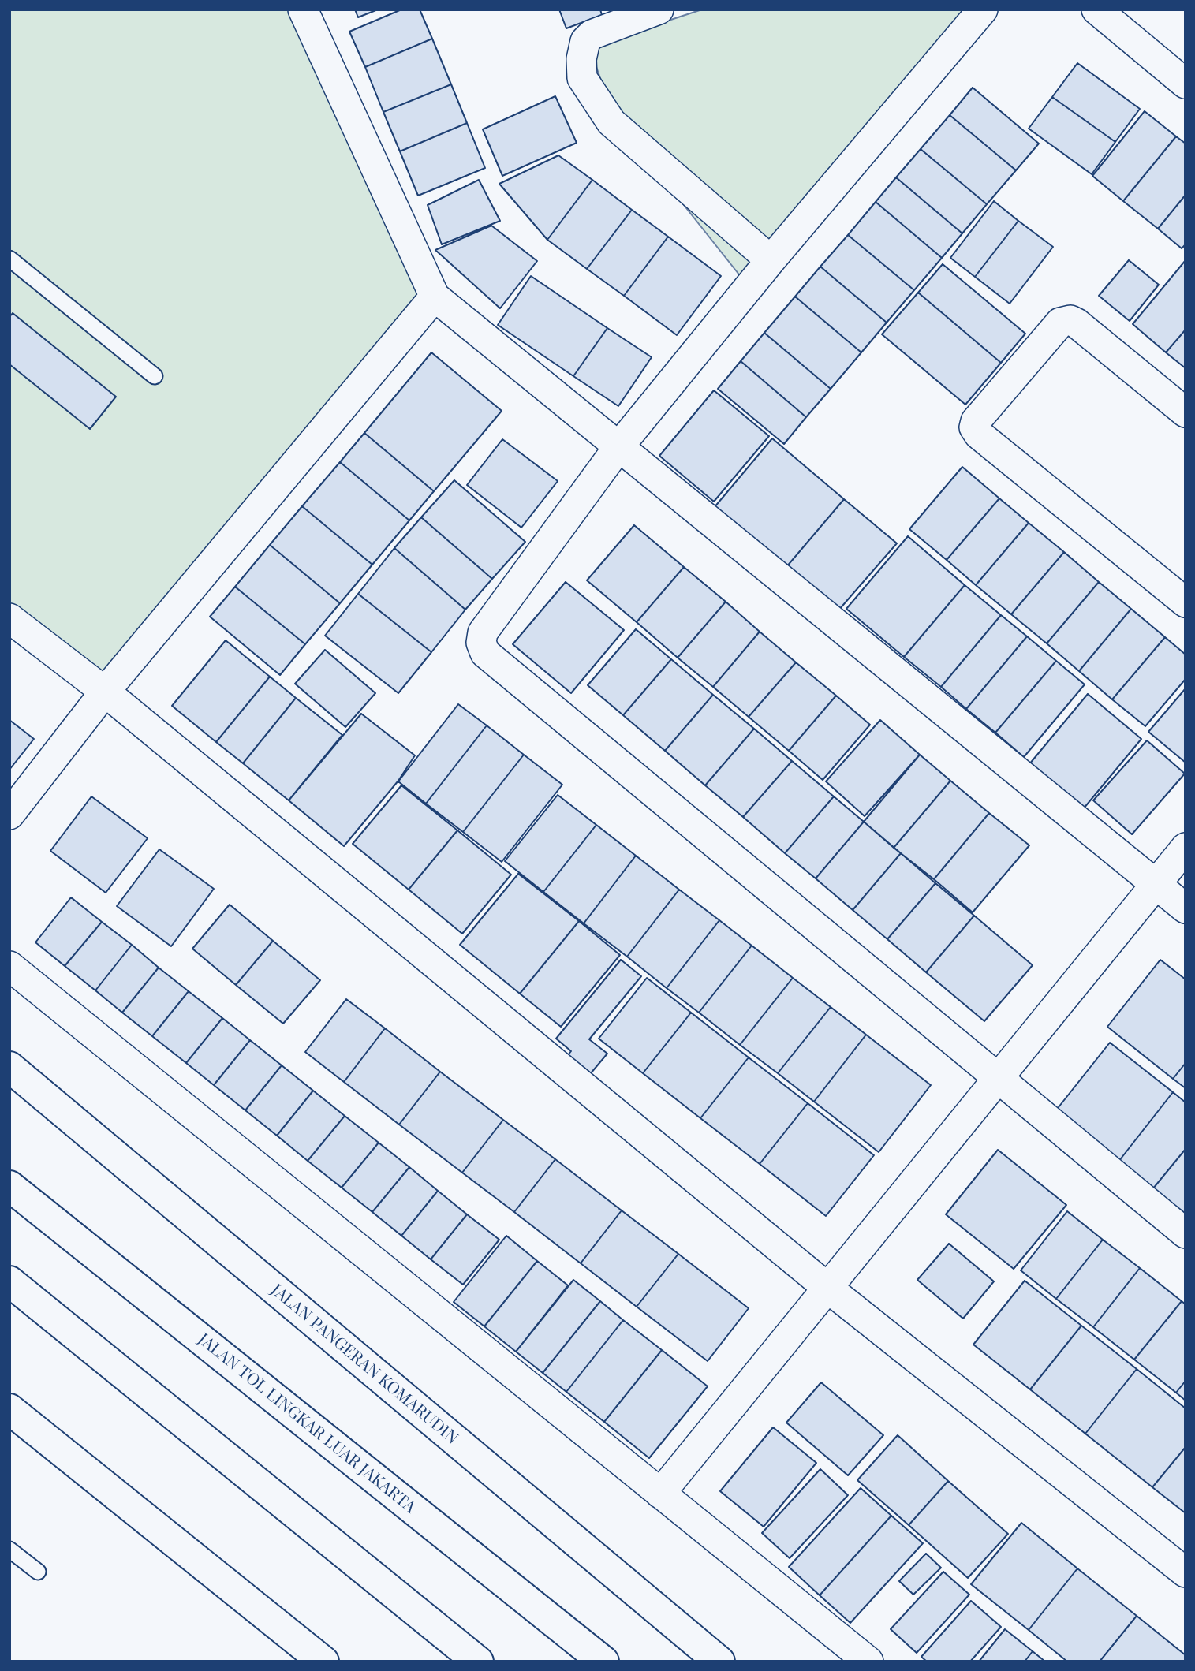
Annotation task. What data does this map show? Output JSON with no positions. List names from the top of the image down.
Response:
{
  "streets": {
    "main road": ["JALAN PANGERAN KOMARUDIN", "JALAN TOL LINGKAR LUAR JAKARTA"]
  }
}
